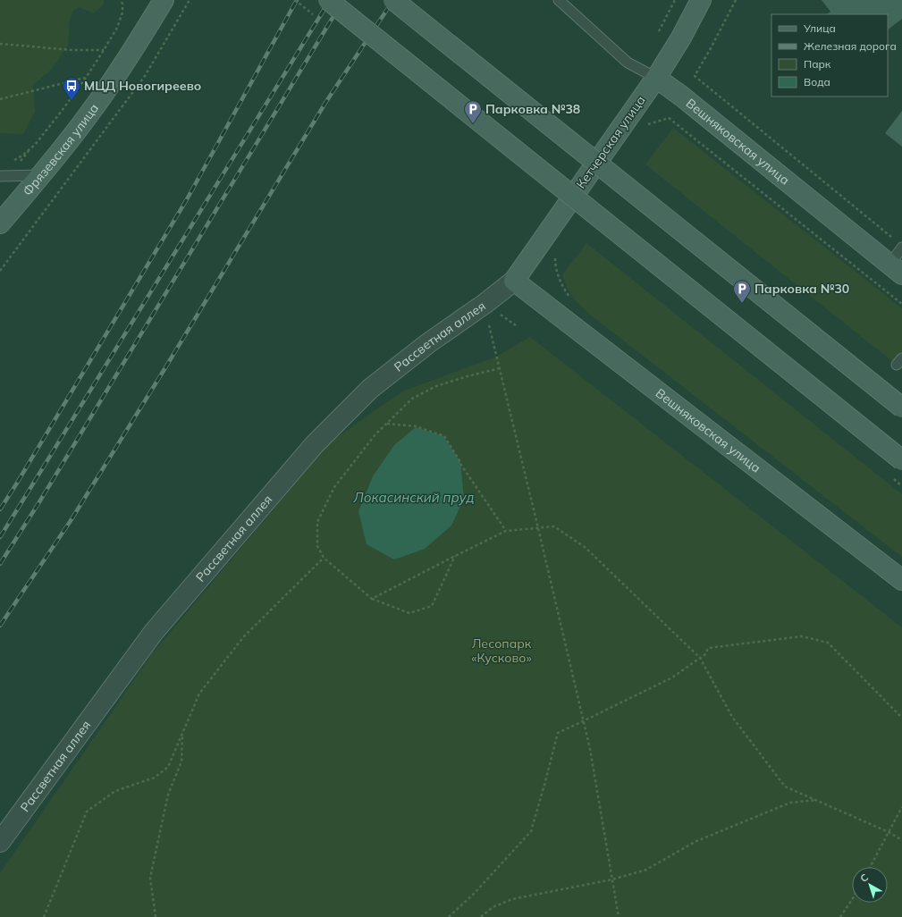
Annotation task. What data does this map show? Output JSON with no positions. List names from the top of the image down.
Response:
{
  "streets": {
    "main road": ["Кетчерская улица", "Вешняковская улица", "Фрязевская улица"],
    "street": ["Рассветная аллея"]
  },
  "crossings": [
    ["Кетчерская улица", "Вешняковская улица"],
    ["Кетчерская улица", "Рассветная аллея"],
    ["Вешняковская улица", "Рассветная аллея"]
  ],
  "water": ["Локасинский пруд"],
  "parks": ["Лесопарк «Кусково»"],
  "places": {
    "bus stop": ["МЦД Новогиреево"],
    "parking": ["Парковка №38", "Парковка №30"]
  },
  "legend": [
    "Улица",
    "Железная дорога",
    "Парк",
    "Вода"
  ],
  "north": "top left"
}
